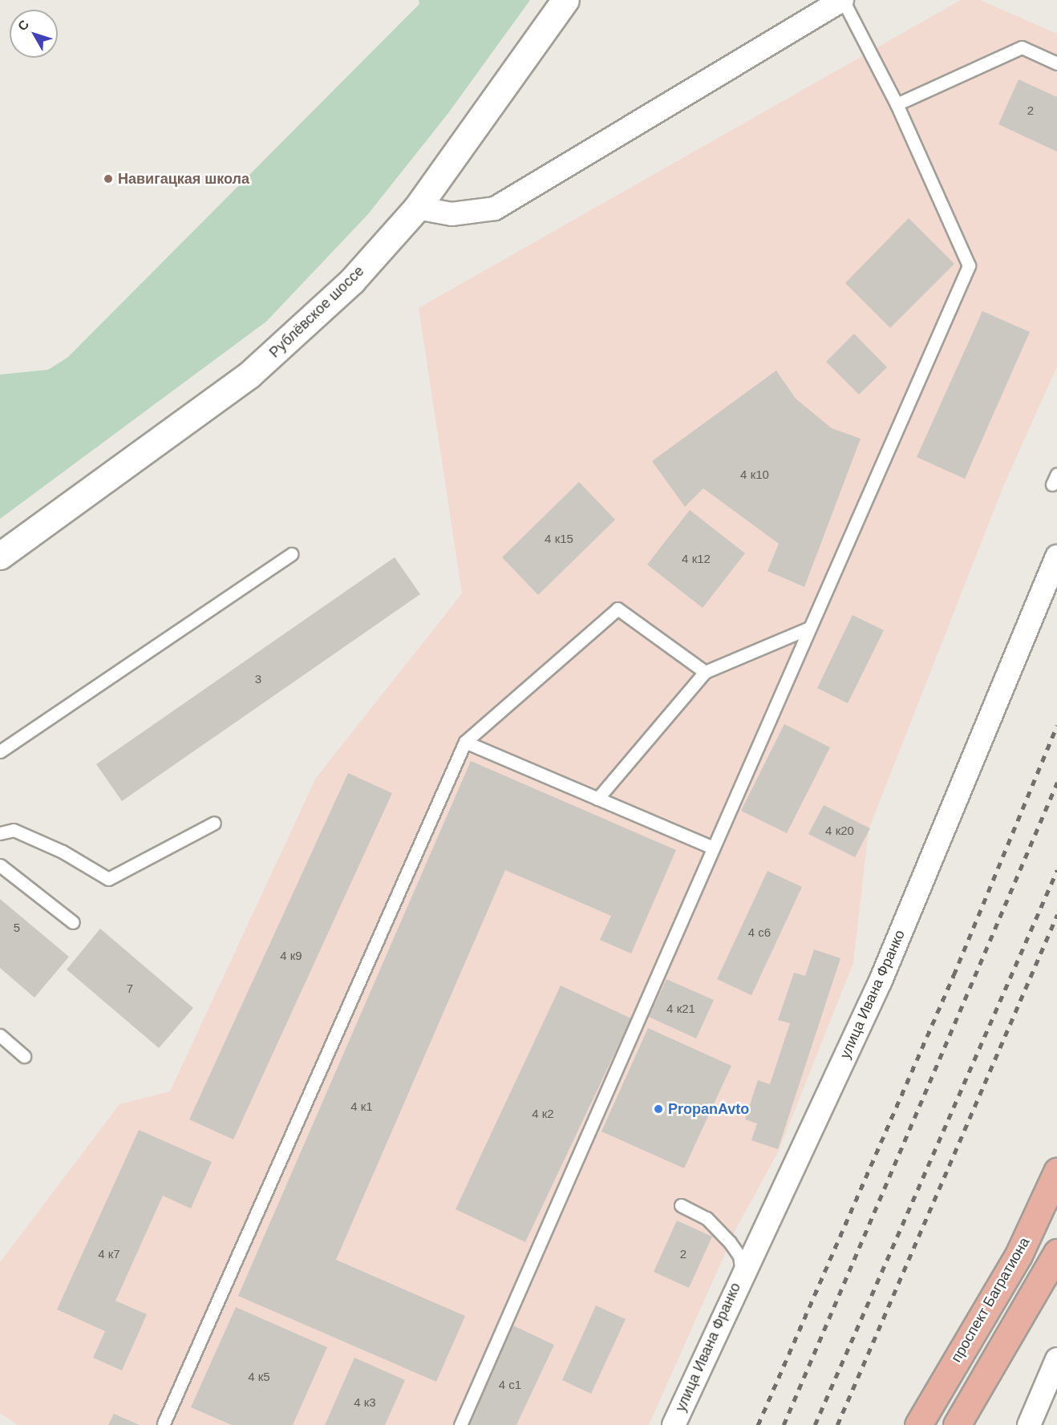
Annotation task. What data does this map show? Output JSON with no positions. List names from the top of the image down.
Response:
{
  "streets": {
    "main road": ["проспект Багратиона"],
    "street": ["Рублёвское шоссе", "улица Ивана Франко"]
  },
  "places": ["Навигацкая школа", "PropanAvto"],
  "house_numbers": [
    "2",
    "4 к10",
    "4 к15",
    "4 к12",
    "3",
    "4 к20",
    "5",
    "4 с6",
    "4 к9",
    "7",
    "4 к21",
    "4 к1",
    "4 к2",
    "4 к7",
    "2",
    "4 к5",
    "4 с1",
    "4 к3"
  ],
  "north": "top left"
}
